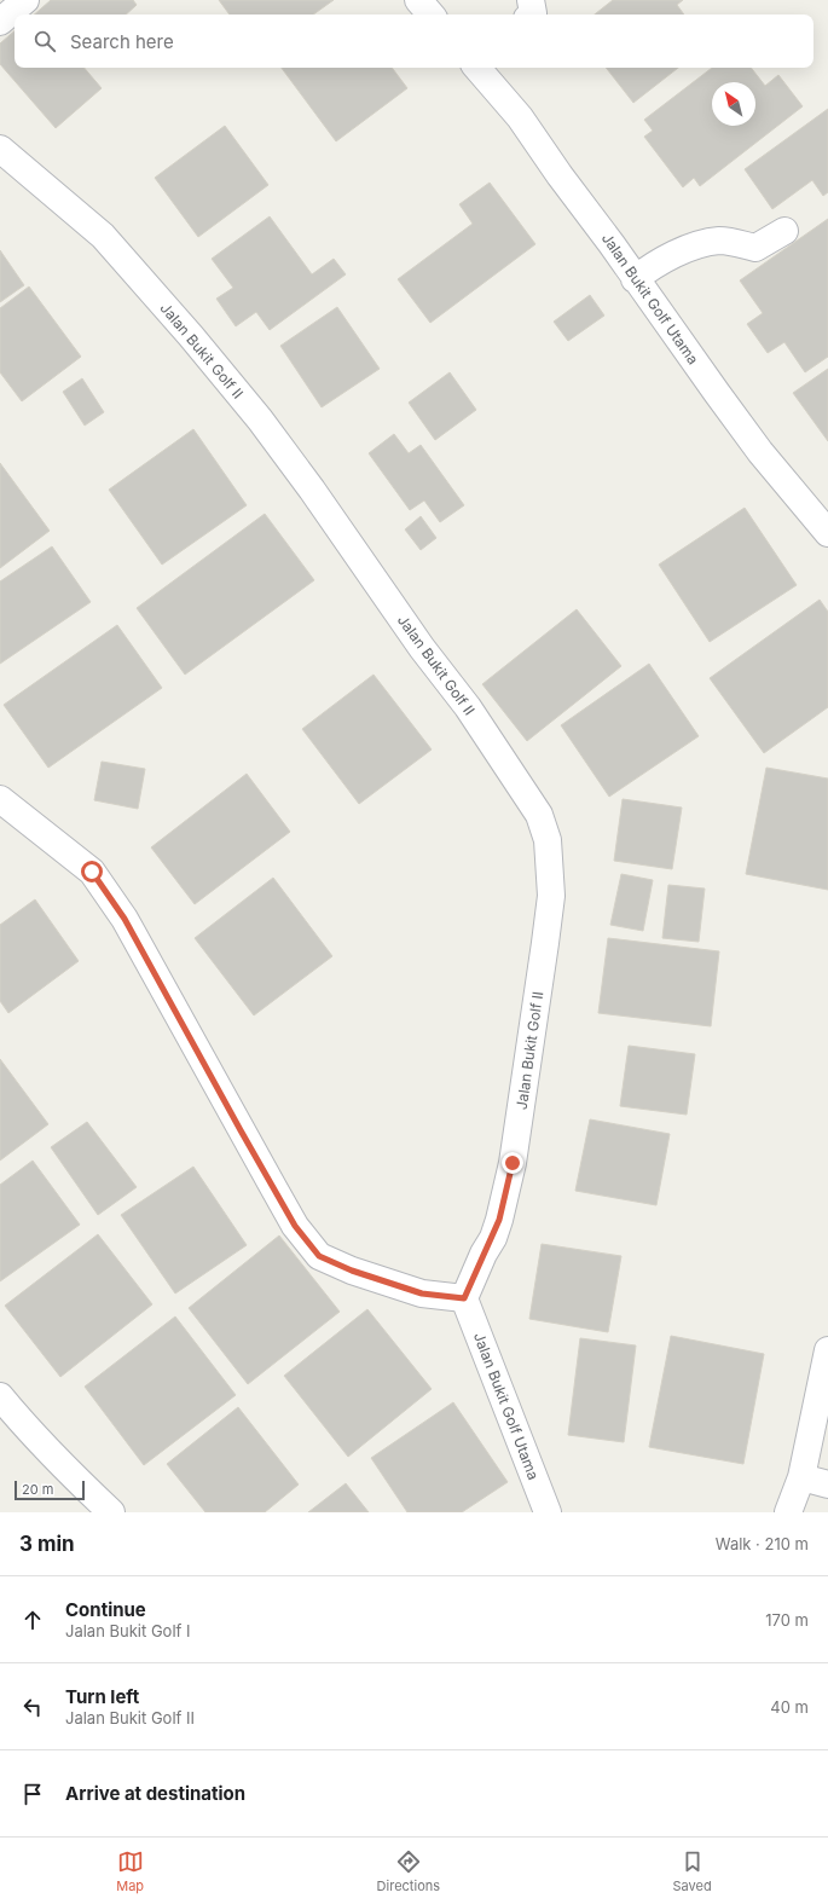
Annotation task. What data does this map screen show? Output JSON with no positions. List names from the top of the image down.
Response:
{
  "streets": {
    "street": ["Jalan Bukit Golf Utama", "Jalan Bukit Golf II"]
  },
  "crossings": [
    ["Jalan Bukit Golf Utama", "Jalan Bukit Golf II"]
  ],
  "scale_bar": "20 m",
  "north": "top left",
  "page": {
    "search": "Search here",
    "scale": "20 m",
    "heading": ["3 min", "Walk · 210 m"],
    "list": [
      ["Continue", "Jalan Bukit Golf I", "170 m"],
      ["Turn left", "Jalan Bukit Golf II", "40 m"],
      "Arrive at destination"
    ],
    "nav": ["Map", "Directions", "Saved"]
  }
}
